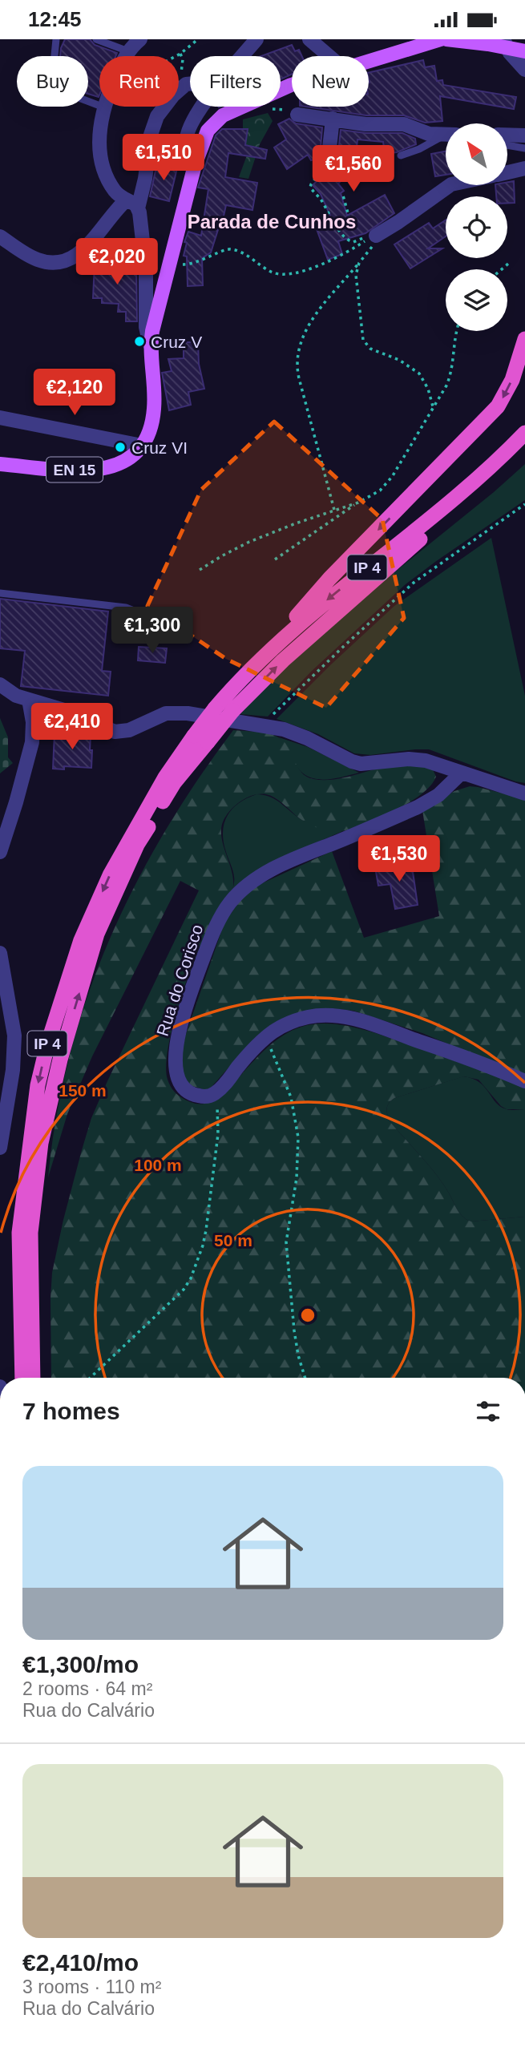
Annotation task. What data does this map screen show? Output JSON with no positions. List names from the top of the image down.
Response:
{
  "streets": {
    "highway": ["IP 4"],
    "main road": ["EN 15"],
    "street": ["Rua do Corisco"]
  },
  "districts": ["Parada de Cunhos"],
  "places": ["Cruz V", "Cruz VI"],
  "north": "top left",
  "page": {
    "status": "12:45",
    "chip": [
      "Buy",
      "Rent",
      "Filters",
      "New"
    ],
    "price": [
      "€1,510",
      "€1,560",
      "€2,020",
      "€2,120",
      "€1,300",
      "€2,410",
      "€1,530"
    ],
    "heading": "7 homes",
    "list": [
      {
        "name": "€1,300/mo",
        "note": "2 rooms · 64 m² · Rua do Calvário"
      },
      {
        "name": "€2,410/mo",
        "note": "3 rooms · 110 m² · Rua do Calvário"
      }
    ]
  },
  "rings": ["150 m", "100 m", "50 m"]
}
